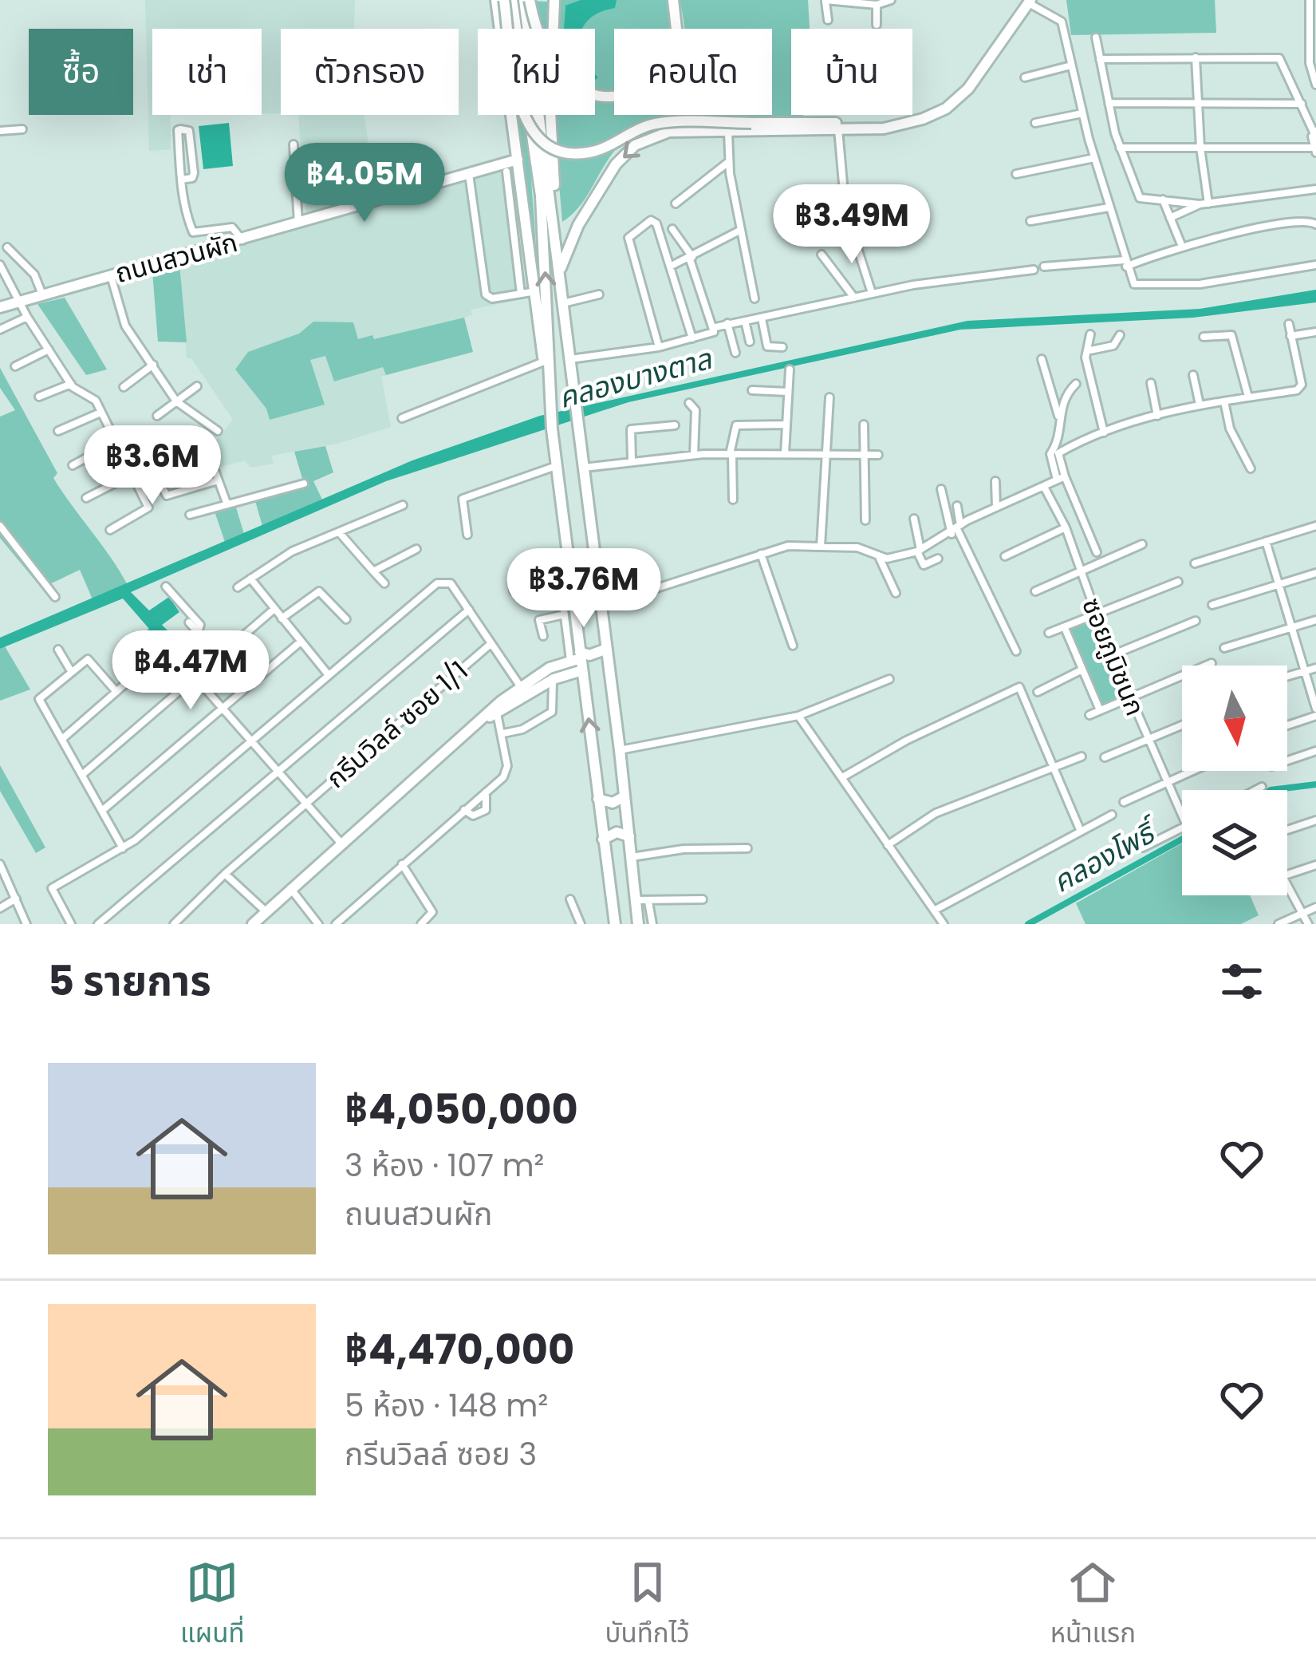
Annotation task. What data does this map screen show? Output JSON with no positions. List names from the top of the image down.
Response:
{
  "streets": {
    "main road": ["ถนนสวนผัก"],
    "street": ["ซอยภูมิชนก", "กรีนวิลล์ ซอย 1/1"]
  },
  "water": ["คลองบางตาล", "คลองโพธิ์"],
  "north": "bottom",
  "page": {
    "chip": [
      "ซื้อ",
      "เช่า",
      "ตัวกรอง",
      "ใหม่",
      "คอนโด",
      "บ้าน"
    ],
    "price": [
      "฿4.05M",
      "฿3.49M",
      "฿3.6M",
      "฿3.76M",
      "฿4.47M"
    ],
    "heading": "5 รายการ",
    "list": [
      {
        "name": "฿4,050,000",
        "note": "3 ห้อง · 107 m² · ถนนสวนผัก"
      },
      {
        "name": "฿4,470,000",
        "note": "5 ห้อง · 148 m² · กรีนวิลล์ ซอย 3"
      }
    ],
    "tabs": ["แผนที่", "บันทึกไว้", "หน้าแรก"]
  }
}
